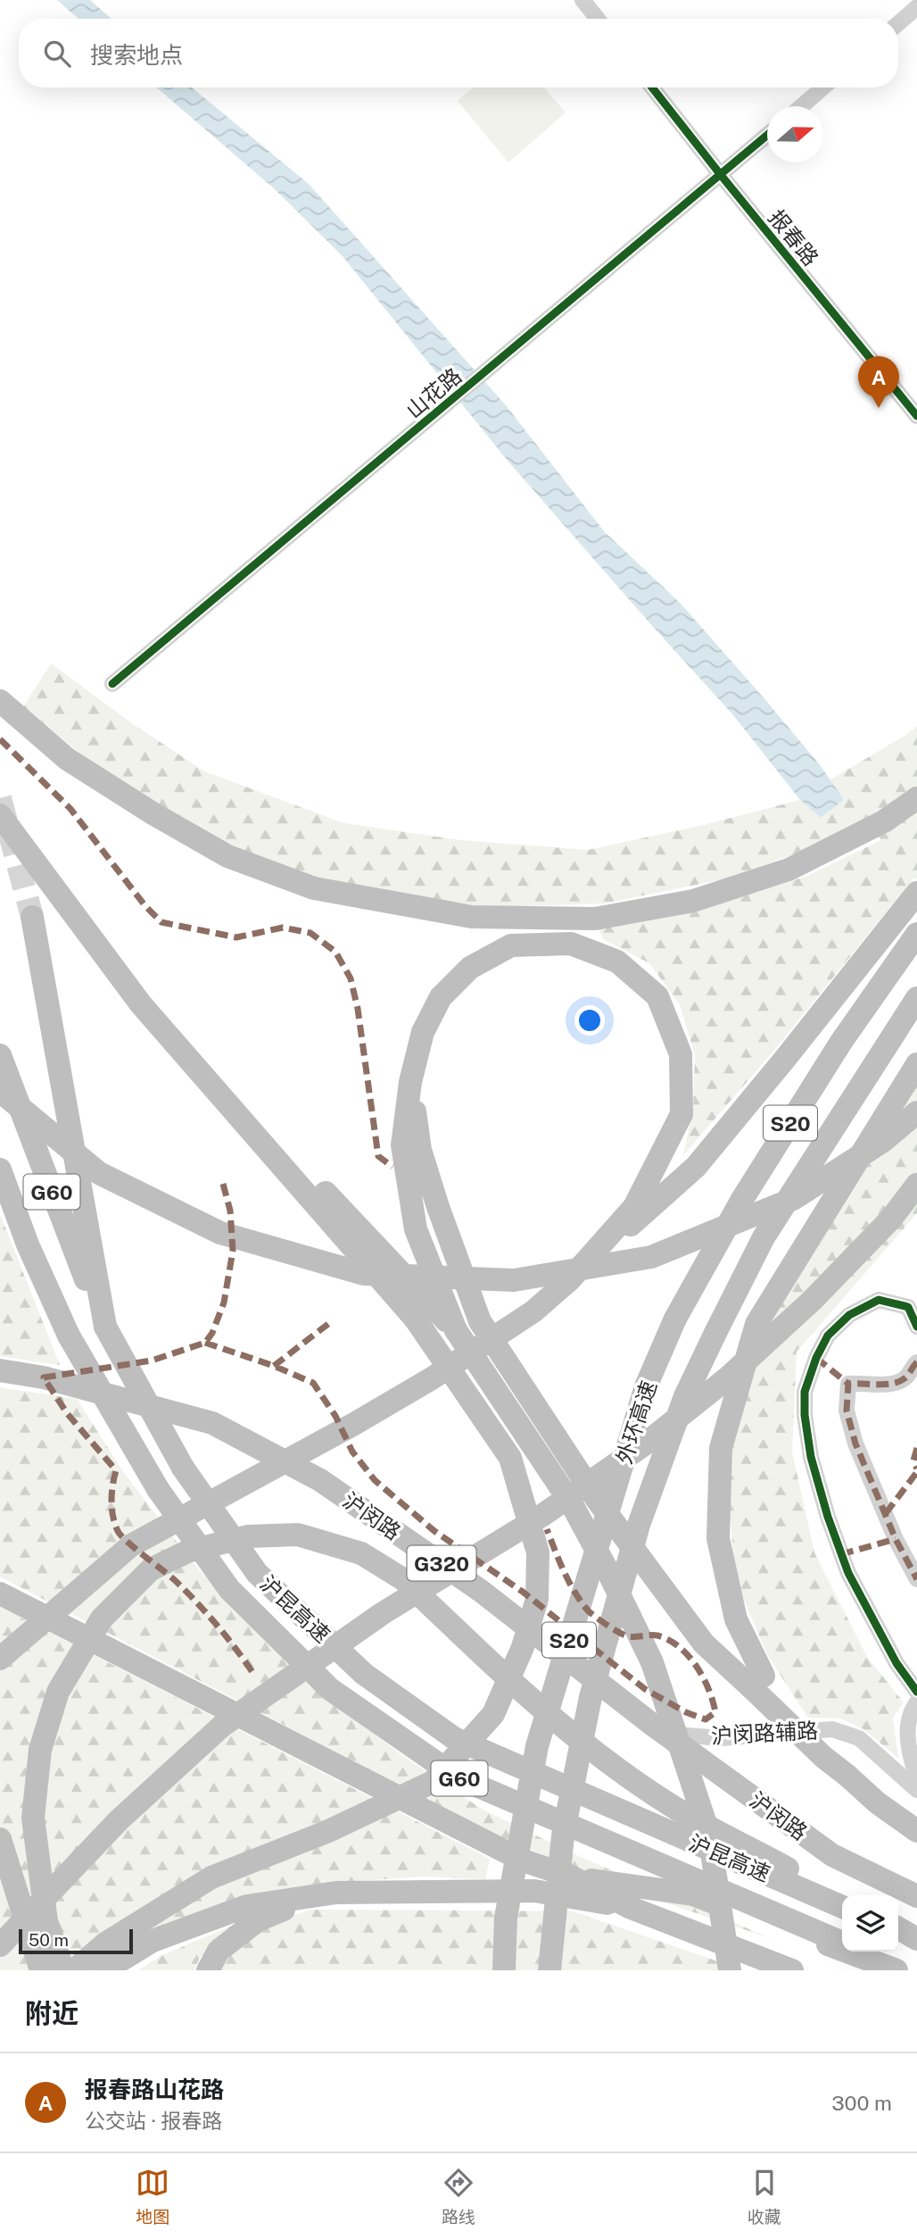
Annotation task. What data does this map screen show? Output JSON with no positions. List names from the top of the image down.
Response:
{
  "streets": {
    "highway": [
      "S20",
      "G60",
      "外环高速",
      "沪闵路",
      "G320",
      "沪昆高速"
    ],
    "street": ["报春路", "山花路", "沪闵路辅路"]
  },
  "crossings": [
    ["报春路", "山花路"],
    ["沪闵路", "沪闵路辅路"]
  ],
  "scale_bar": "50 m",
  "north": "right",
  "page": {
    "search": "搜索地点",
    "pins": "A",
    "scale": "50 m",
    "heading": "附近",
    "list": [
      {
        "mark": "A",
        "name": "报春路山花路",
        "note": "公交站 · 报春路",
        "value": "300 m"
      }
    ],
    "nav": ["地图", "路线", "收藏"]
  }
}
